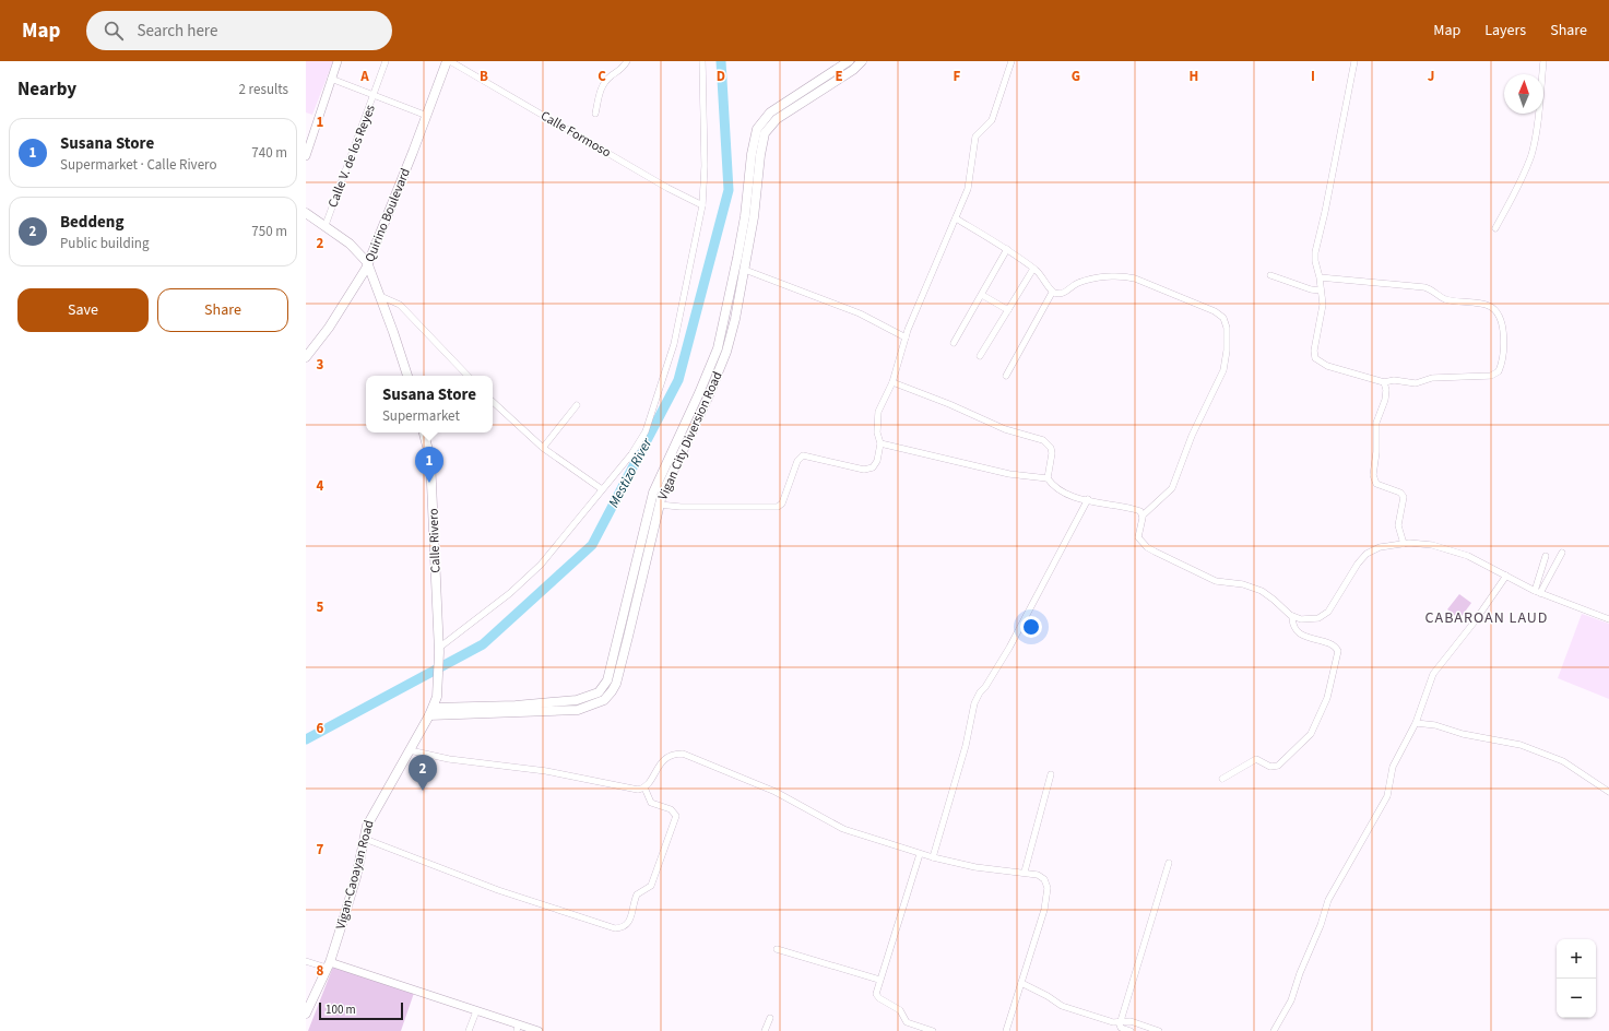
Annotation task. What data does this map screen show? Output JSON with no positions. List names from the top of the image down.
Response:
{
  "streets": {
    "main road": [
      "Quirino Boulevard",
      "Vigan City Diversion Road",
      "Calle Rivero",
      "Vigan-Caoayan Road"
    ],
    "street": ["Calle Formoso", "Calle V. de los Reyes"]
  },
  "crossings": [
    ["Calle Formoso", "Quirino Boulevard"],
    ["Vigan City Diversion Road", "Vigan-Caoayan Road"],
    ["Calle Rivero", "Vigan-Caoayan Road"]
  ],
  "districts": ["CABAROAN LAUD"],
  "water": ["Mestizo River"],
  "scale_bar": "100 m",
  "north": "top",
  "page": {
    "header": "Map",
    "search": "Search here",
    "nav": ["Map", "Layers", "Share"],
    "heading": ["Nearby", "2 results"],
    "list": [
      {
        "mark": "1",
        "name": "Susana Store",
        "note": "Supermarket · Calle Rivero",
        "value": "740 m"
      },
      {
        "mark": "2",
        "name": "Beddeng",
        "note": "Public building",
        "value": "750 m"
      }
    ],
    "buttons": ["Save", "Share"],
    "popup": ["Susana Store", "Supermarket"],
    "pins": ["1", "2"],
    "map_buttons": ["+", "−"],
    "scale": "100 m"
  },
  "grid": {
    "columns": [
      "A",
      "B",
      "C",
      "D",
      "E",
      "F",
      "G",
      "H",
      "I",
      "J"
    ],
    "rows": [
      "1",
      "2",
      "3",
      "4",
      "5",
      "6",
      "7",
      "8"
    ]
  }
}
